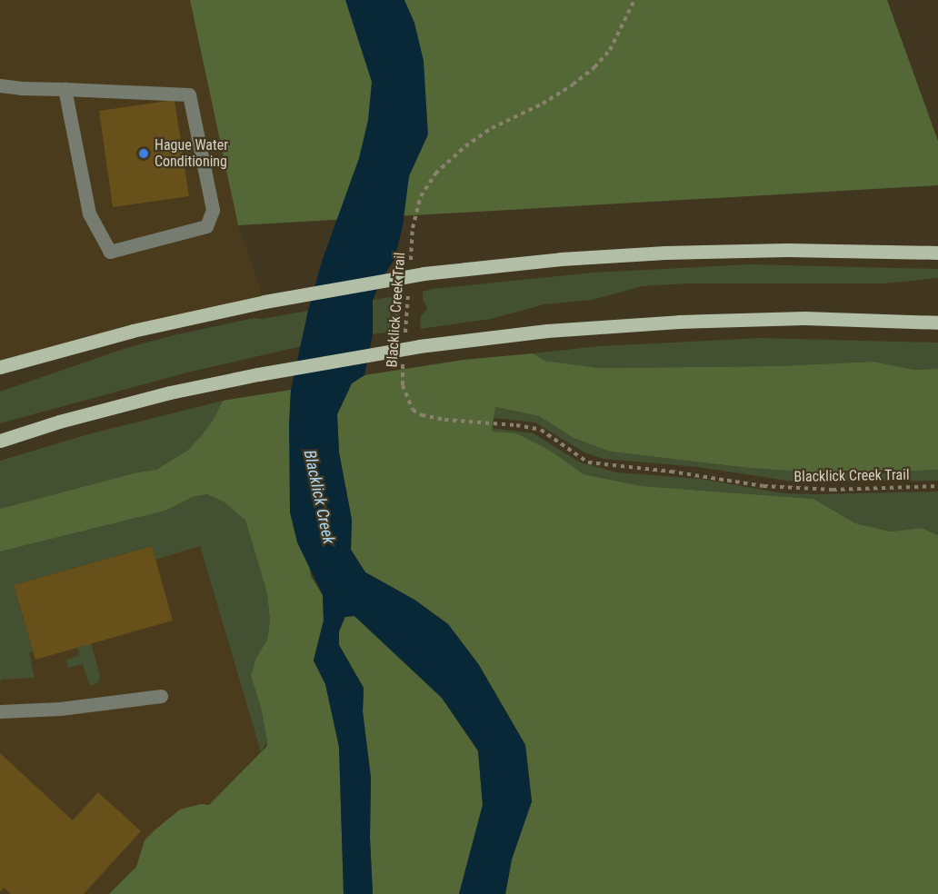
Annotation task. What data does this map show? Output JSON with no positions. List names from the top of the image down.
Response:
{
  "streets": {
    "path": ["Blacklick Creek Trail"]
  },
  "water": ["Blacklick Creek"],
  "places": ["Hague Water Conditioning"]
}
